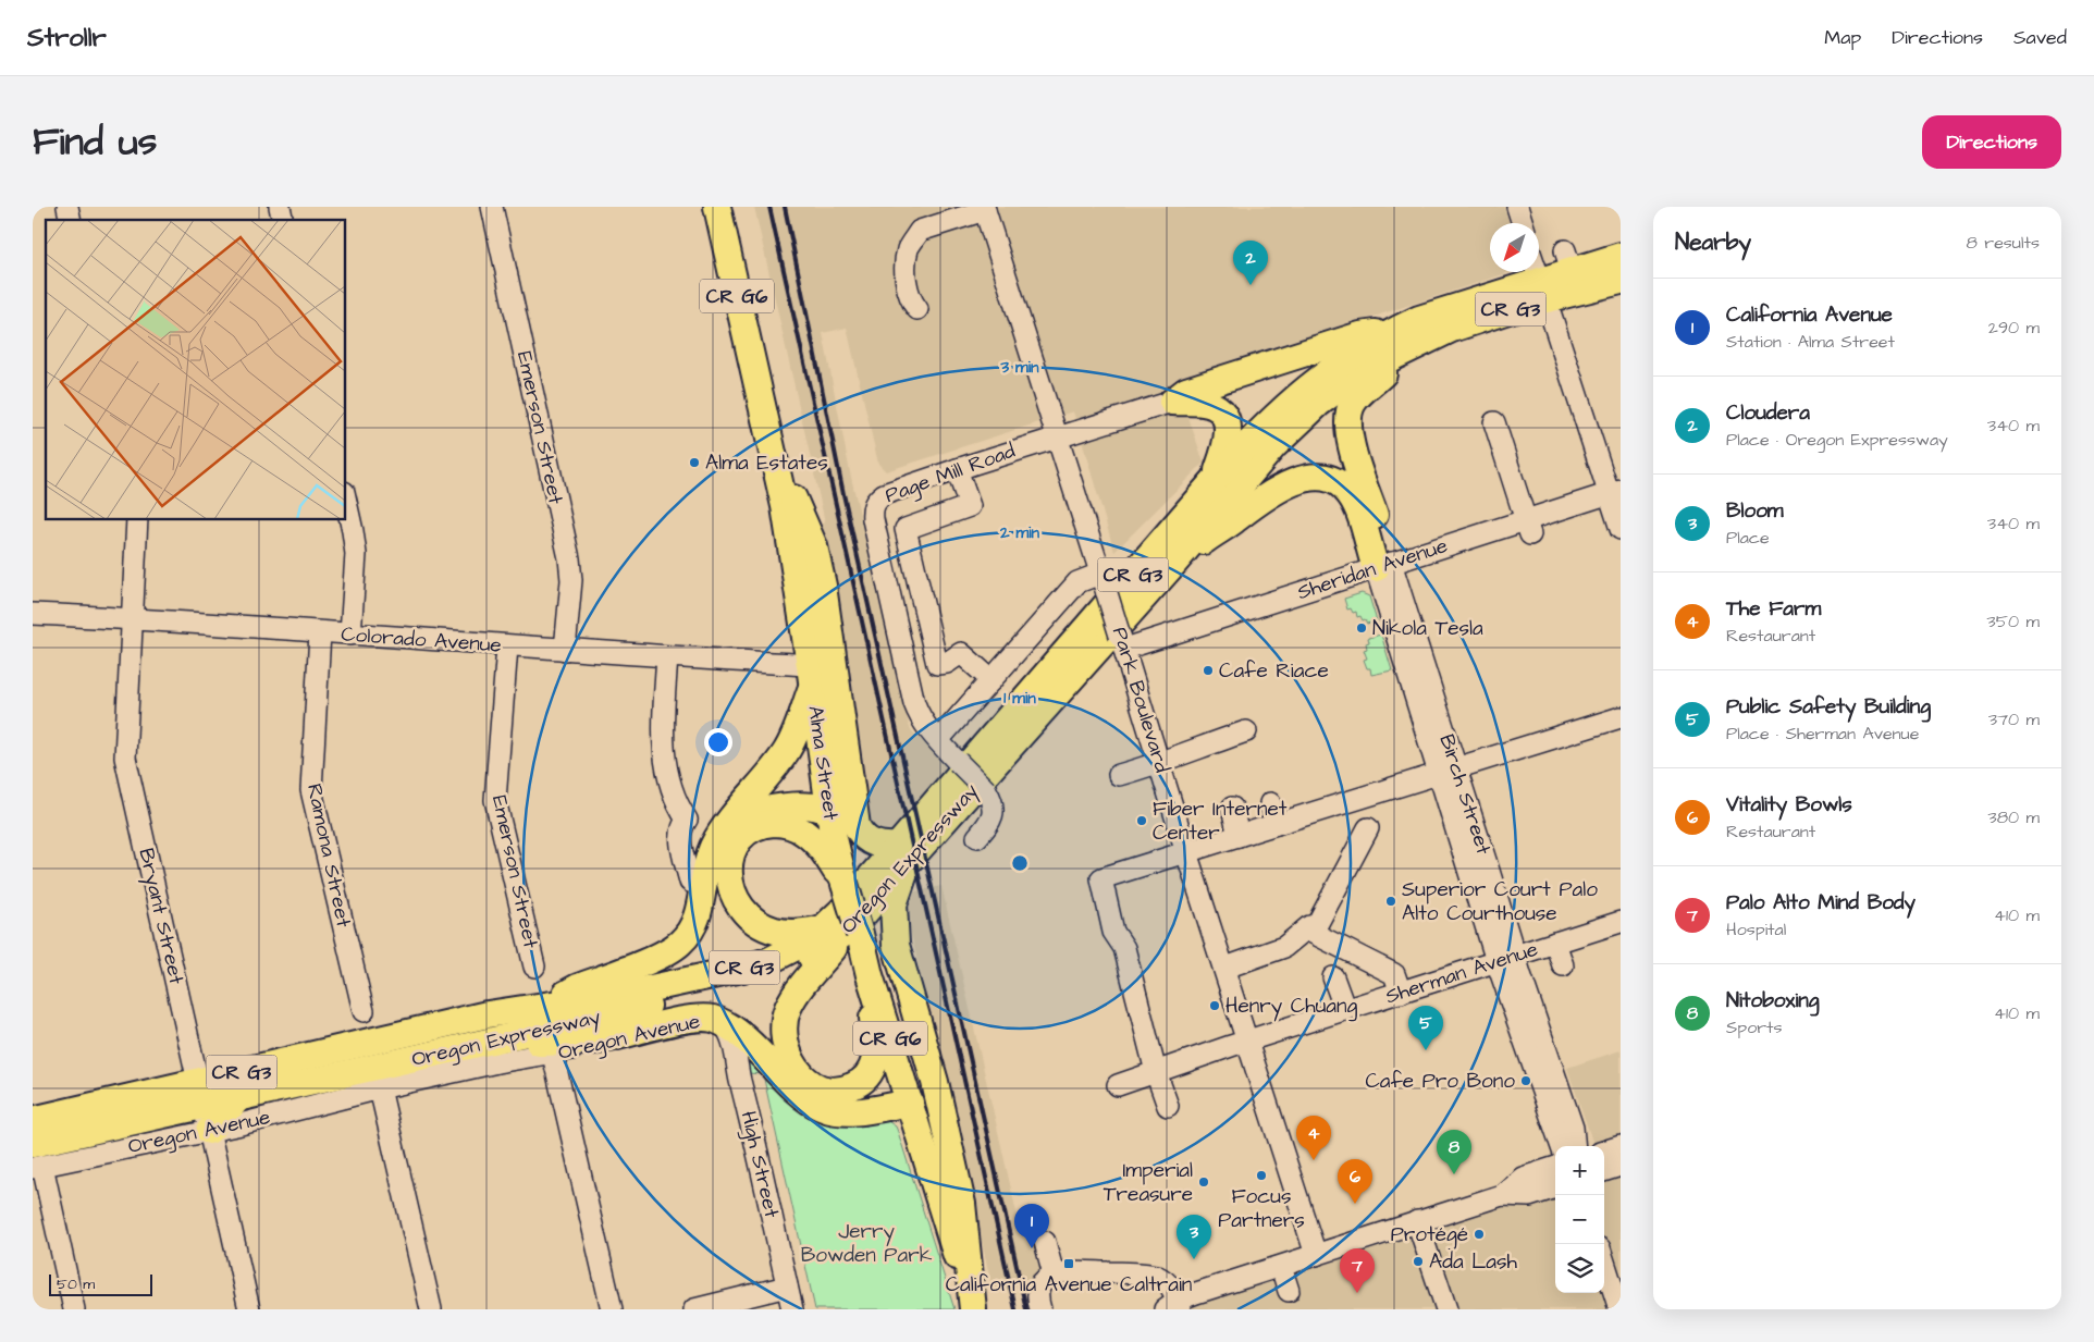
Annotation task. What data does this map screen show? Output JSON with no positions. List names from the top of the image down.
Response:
{
  "streets": {
    "main road": [
      "CR G6",
      "CR G3",
      "Alma Street",
      "Oregon Expressway",
      "Oregon Avenue"
    ],
    "street": [
      "Emerson Street",
      "Page Mill Road",
      "Sheridan Avenue",
      "Colorado Avenue",
      "Park Boulevard",
      "Birch Street",
      "Ramona Street",
      "Bryant Street",
      "Sherman Avenue",
      "High Street"
    ]
  },
  "crossings": [
    ["CR G3", "Oregon Expressway"],
    ["Emerson Street", "Colorado Avenue"],
    ["Page Mill Road", "Park Boulevard"],
    ["Sheridan Avenue", "Park Boulevard"],
    ["Sheridan Avenue", "Birch Street"],
    ["Colorado Avenue", "Alma Street"],
    ["Colorado Avenue", "Ramona Street"],
    ["Colorado Avenue", "Bryant Street"],
    ["Park Boulevard", "Sherman Avenue"],
    ["Alma Street", "Oregon Expressway"],
    ["Alma Street", "Oregon Avenue"],
    ["Birch Street", "Sherman Avenue"],
    ["Oregon Expressway", "Bryant Street"],
    ["Oregon Expressway", "Oregon Avenue"],
    ["Bryant Street", "Oregon Avenue"],
    ["Oregon Avenue", "High Street"]
  ],
  "parks": ["Jerry Bowden Park"],
  "places": {
    "other": [
      "Alma Estates",
      "Nikola Tesla",
      "Cafe Riace",
      "Fiber Internet Center",
      "Superior Court Palo Alto Courthouse",
      "Henry Chuang",
      "Cafe Pro Bono",
      "Focus Partners",
      "Imperial Treasure",
      "Protégé",
      "Ada Lash"
    ],
    "transit": ["California Avenue Caltrain"]
  },
  "scale_bar": "50 m",
  "north": "bottom left",
  "page": {
    "header": "Strollr",
    "nav": ["Map", "Directions", "Saved"],
    "title": "Find us",
    "buttons": "Directions",
    "heading": ["Nearby", "8 results"],
    "pins": [
      "2",
      "5",
      "4",
      "8",
      "6",
      "1",
      "3",
      "7"
    ],
    "list": [
      {
        "mark": "1",
        "name": "California Avenue",
        "note": "Station · Alma Street",
        "value": "290 m"
      },
      {
        "mark": "2",
        "name": "Cloudera",
        "note": "Place · Oregon Expressway",
        "value": "340 m"
      },
      {
        "mark": "3",
        "name": "Bloom",
        "note": "Place",
        "value": "340 m"
      },
      {
        "mark": "4",
        "name": "The Farm",
        "note": "Restaurant",
        "value": "350 m"
      },
      {
        "mark": "5",
        "name": "Public Safety Building",
        "note": "Place · Sherman Avenue",
        "value": "370 m"
      },
      {
        "mark": "6",
        "name": "Vitality Bowls",
        "note": "Restaurant",
        "value": "380 m"
      },
      {
        "mark": "7",
        "name": "Palo Alto Mind Body",
        "note": "Hospital",
        "value": "410 m"
      },
      {
        "mark": "8",
        "name": "Nitoboxing",
        "note": "Sports",
        "value": "410 m"
      }
    ],
    "map_buttons": ["+", "−"],
    "scale": "50 m"
  },
  "rings": ["3 min", "2 min", "1 min"]
}
